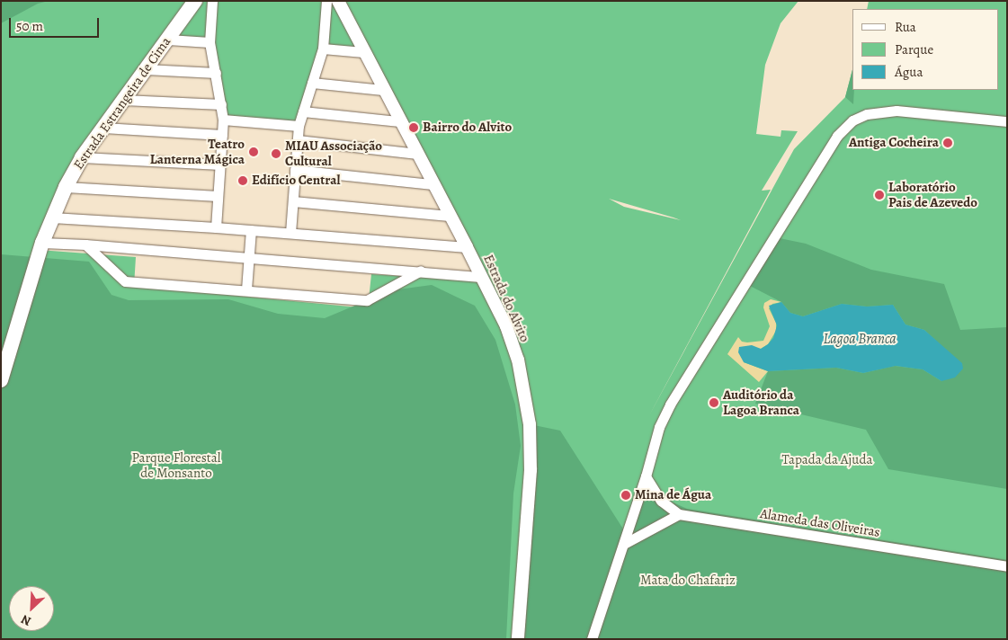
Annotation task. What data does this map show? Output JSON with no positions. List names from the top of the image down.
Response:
{
  "streets": {
    "main road": ["Estrada Estrangeira de Cima"],
    "street": ["Estrada do Alvito", "Alameda das Oliveiras"]
  },
  "water": ["Lagoa Branca"],
  "parks": ["Parque Florestal de Monsanto", "Tapada da Ajuda", "Mata do Chafariz"],
  "places": [
    "Bairro do Alvito",
    "Antiga Cocheira",
    "Teatro Lanterna Mágica",
    "MIAU Associação Cultural",
    "Edifício Central",
    "Laboratório Pais de Azevedo",
    "Auditório da Lagoa Branca",
    "Mina de Água"
  ],
  "legend": ["Rua", "Parque", "Água"],
  "scale_bar": "50 m",
  "north": "bottom left"
}
